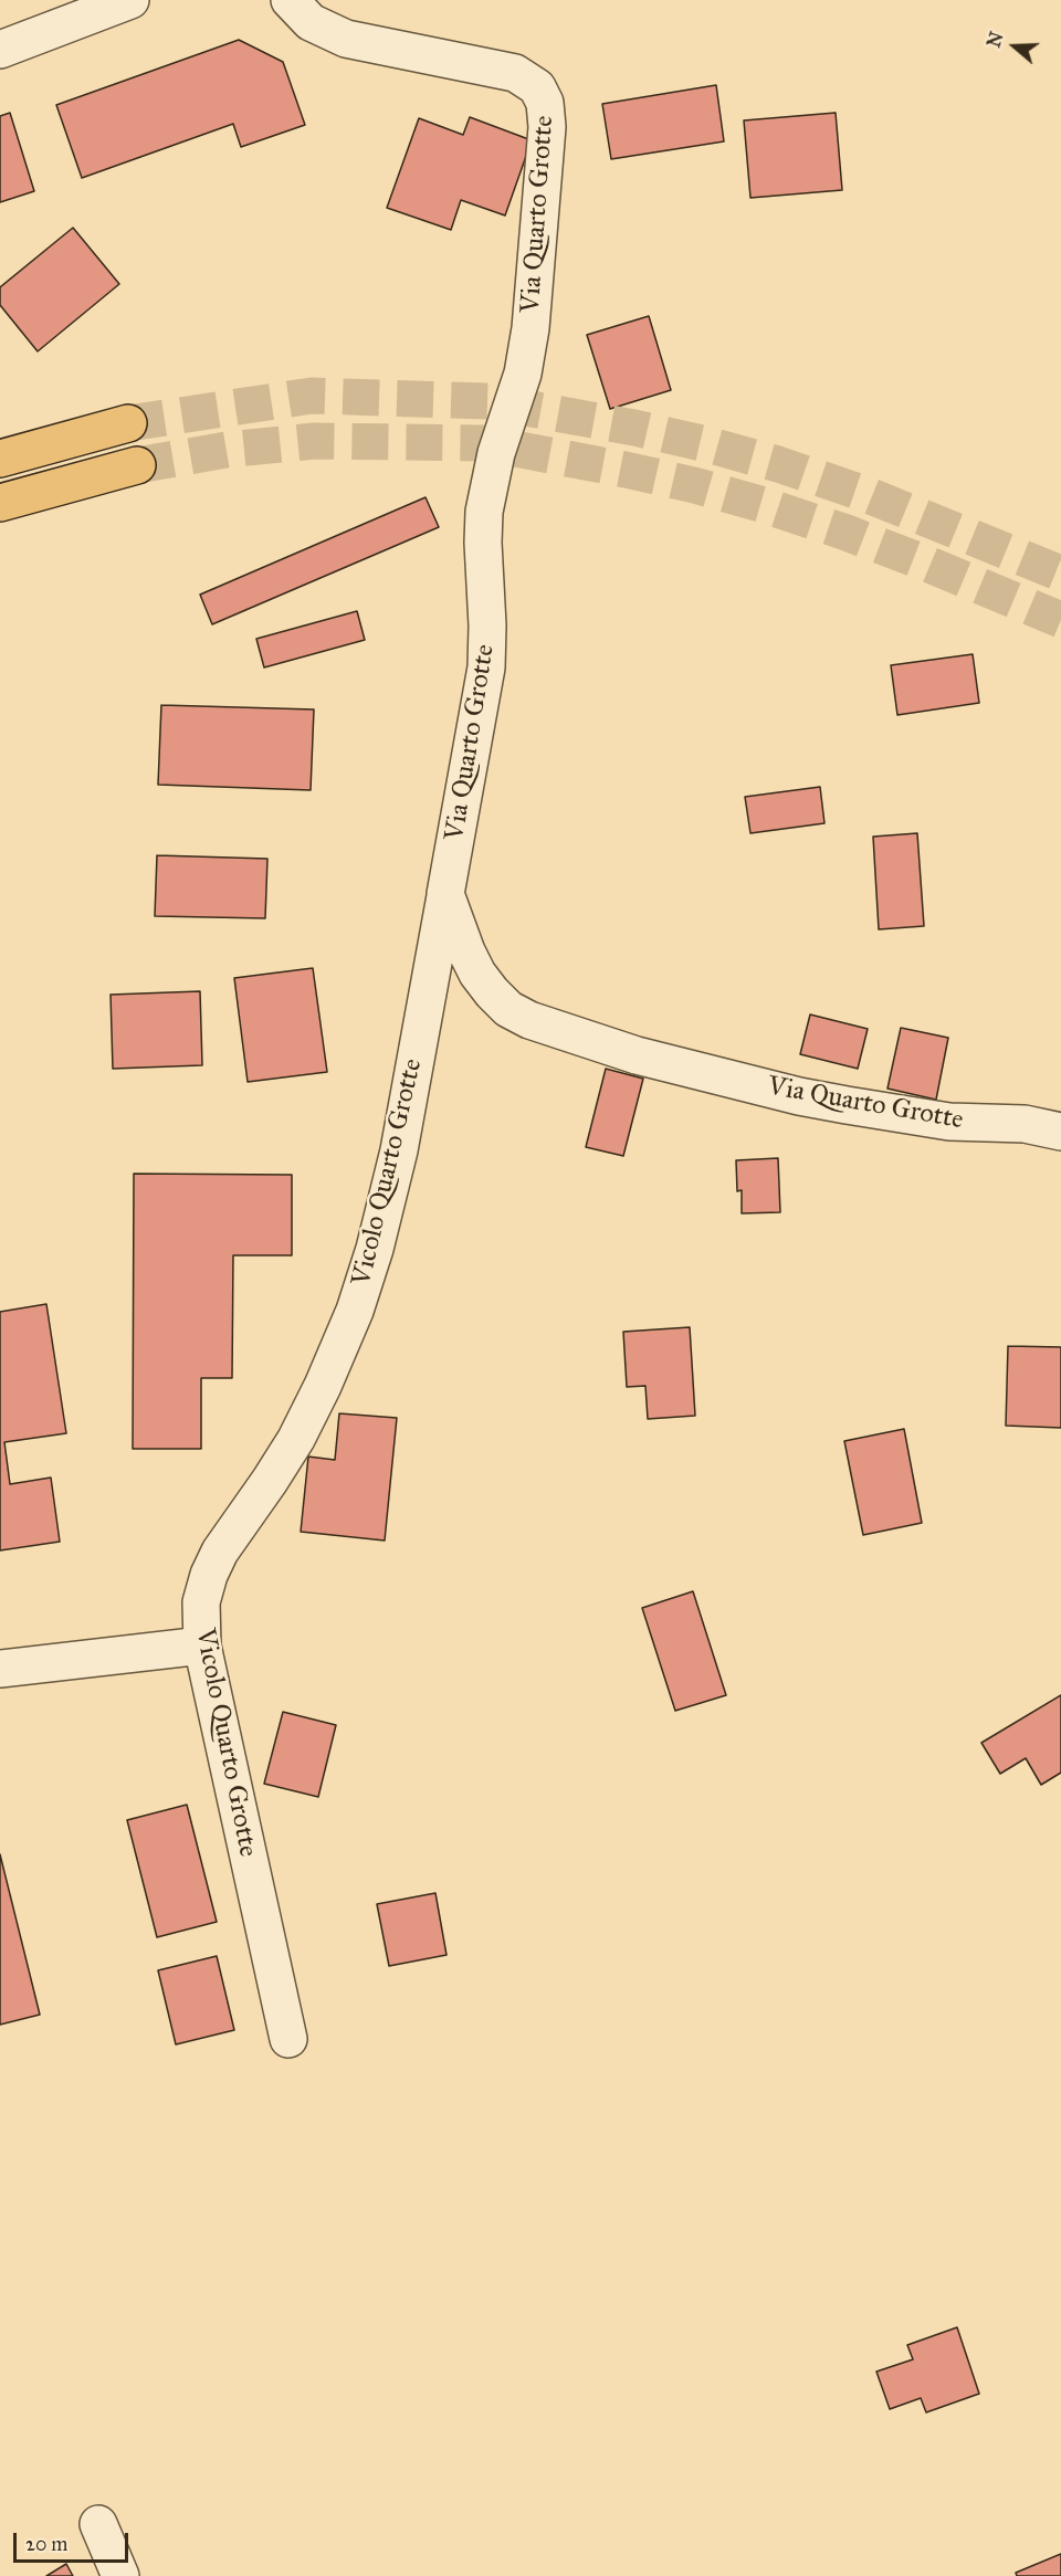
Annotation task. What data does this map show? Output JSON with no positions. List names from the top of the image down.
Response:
{
  "streets": {
    "street": ["Via Quarto Grotte", "Vicolo Quarto Grotte"]
  },
  "crossings": [
    ["Via Quarto Grotte", "Vicolo Quarto Grotte"]
  ],
  "scale_bar": "20 m",
  "north": "left"
}
